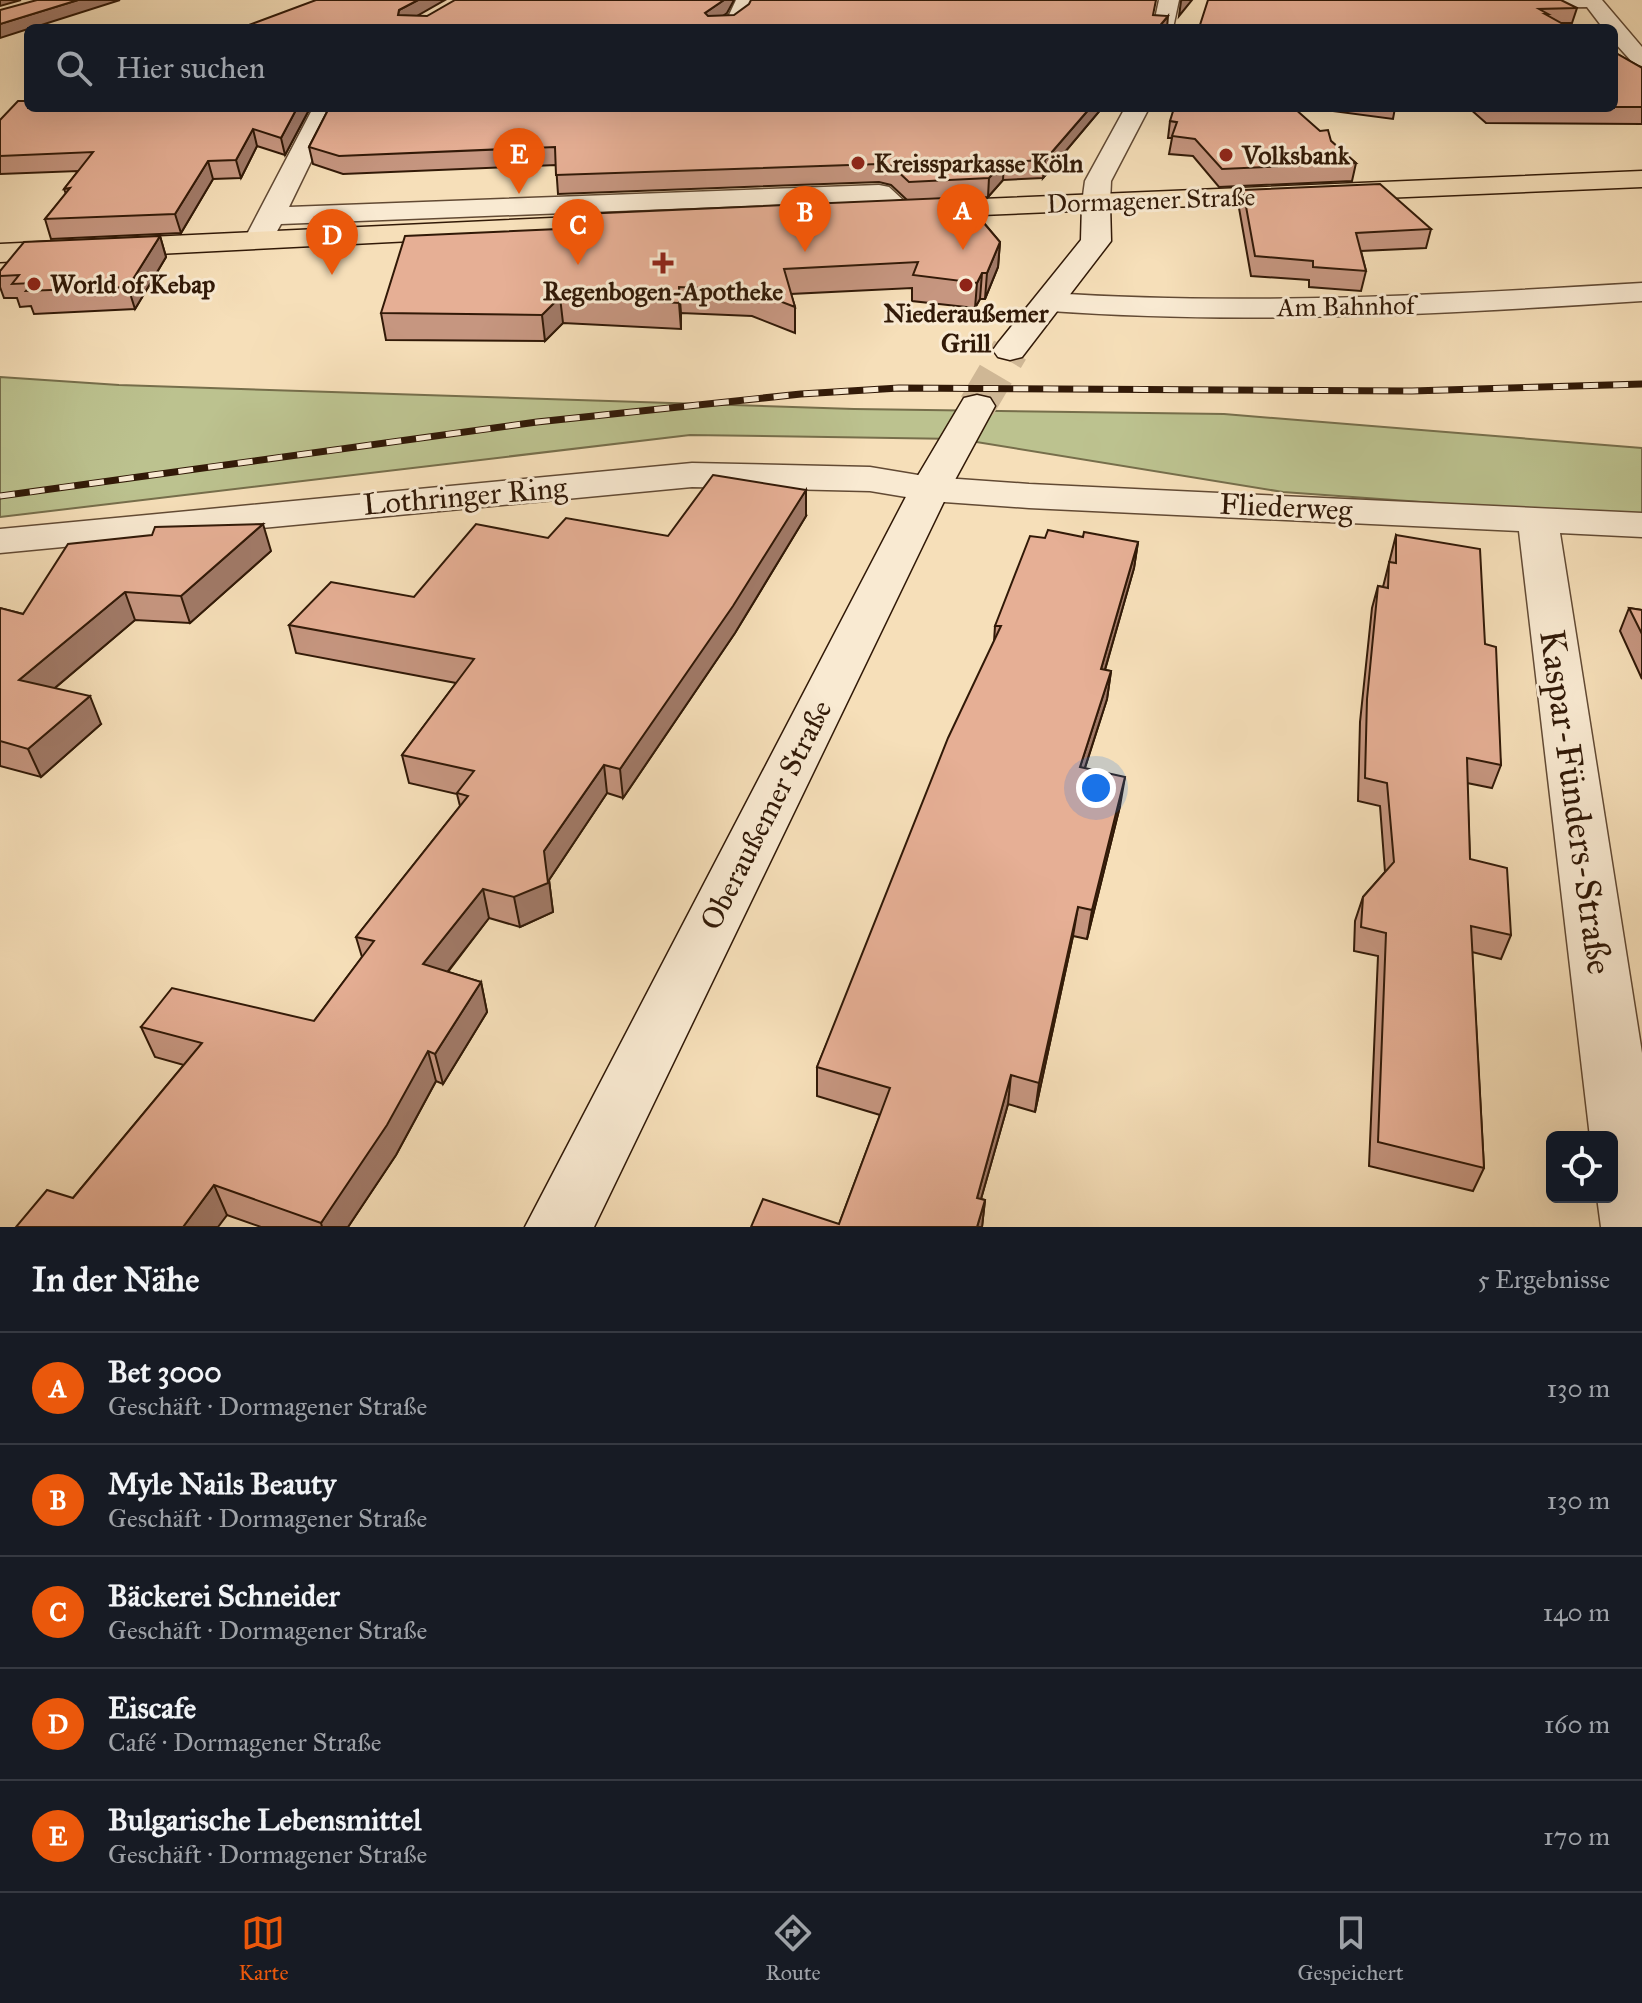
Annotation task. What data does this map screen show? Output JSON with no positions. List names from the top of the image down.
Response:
{
  "streets": {
    "main road": ["Dormagener Straße"],
    "street": [
      "Am Bahnhof",
      "Lothringer Ring",
      "Fliederweg",
      "Kaspar-Fünders-Straße",
      "Oberaußemer Straße"
    ]
  },
  "crossings": [
    ["Lothringer Ring", "Fliederweg"],
    ["Lothringer Ring", "Oberaußemer Straße"],
    ["Fliederweg", "Kaspar-Fünders-Straße"],
    ["Fliederweg", "Oberaußemer Straße"]
  ],
  "places": {
    "other": [
      "Volksbank",
      "Kreissparkasse Köln",
      "World of Kebap",
      "Niederaußemer Grill"
    ],
    "health": ["Regenbogen-Apotheke"]
  },
  "page": {
    "search": "Hier suchen",
    "pins": [
      "E",
      "A",
      "B",
      "C",
      "D"
    ],
    "heading": ["In der Nähe", "5 Ergebnisse"],
    "list": [
      {
        "mark": "A",
        "name": "Bet 3000",
        "note": "Geschäft · Dormagener Straße",
        "value": "130 m"
      },
      {
        "mark": "B",
        "name": "Myle Nails Beauty",
        "note": "Geschäft · Dormagener Straße",
        "value": "130 m"
      },
      {
        "mark": "C",
        "name": "Bäckerei Schneider",
        "note": "Geschäft · Dormagener Straße",
        "value": "140 m"
      },
      {
        "mark": "D",
        "name": "Eiscafe",
        "note": "Café · Dormagener Straße",
        "value": "160 m"
      },
      {
        "mark": "E",
        "name": "Bulgarische Lebensmittel",
        "note": "Geschäft · Dormagener Straße",
        "value": "170 m"
      }
    ],
    "nav": ["Karte", "Route", "Gespeichert"]
  }
}
